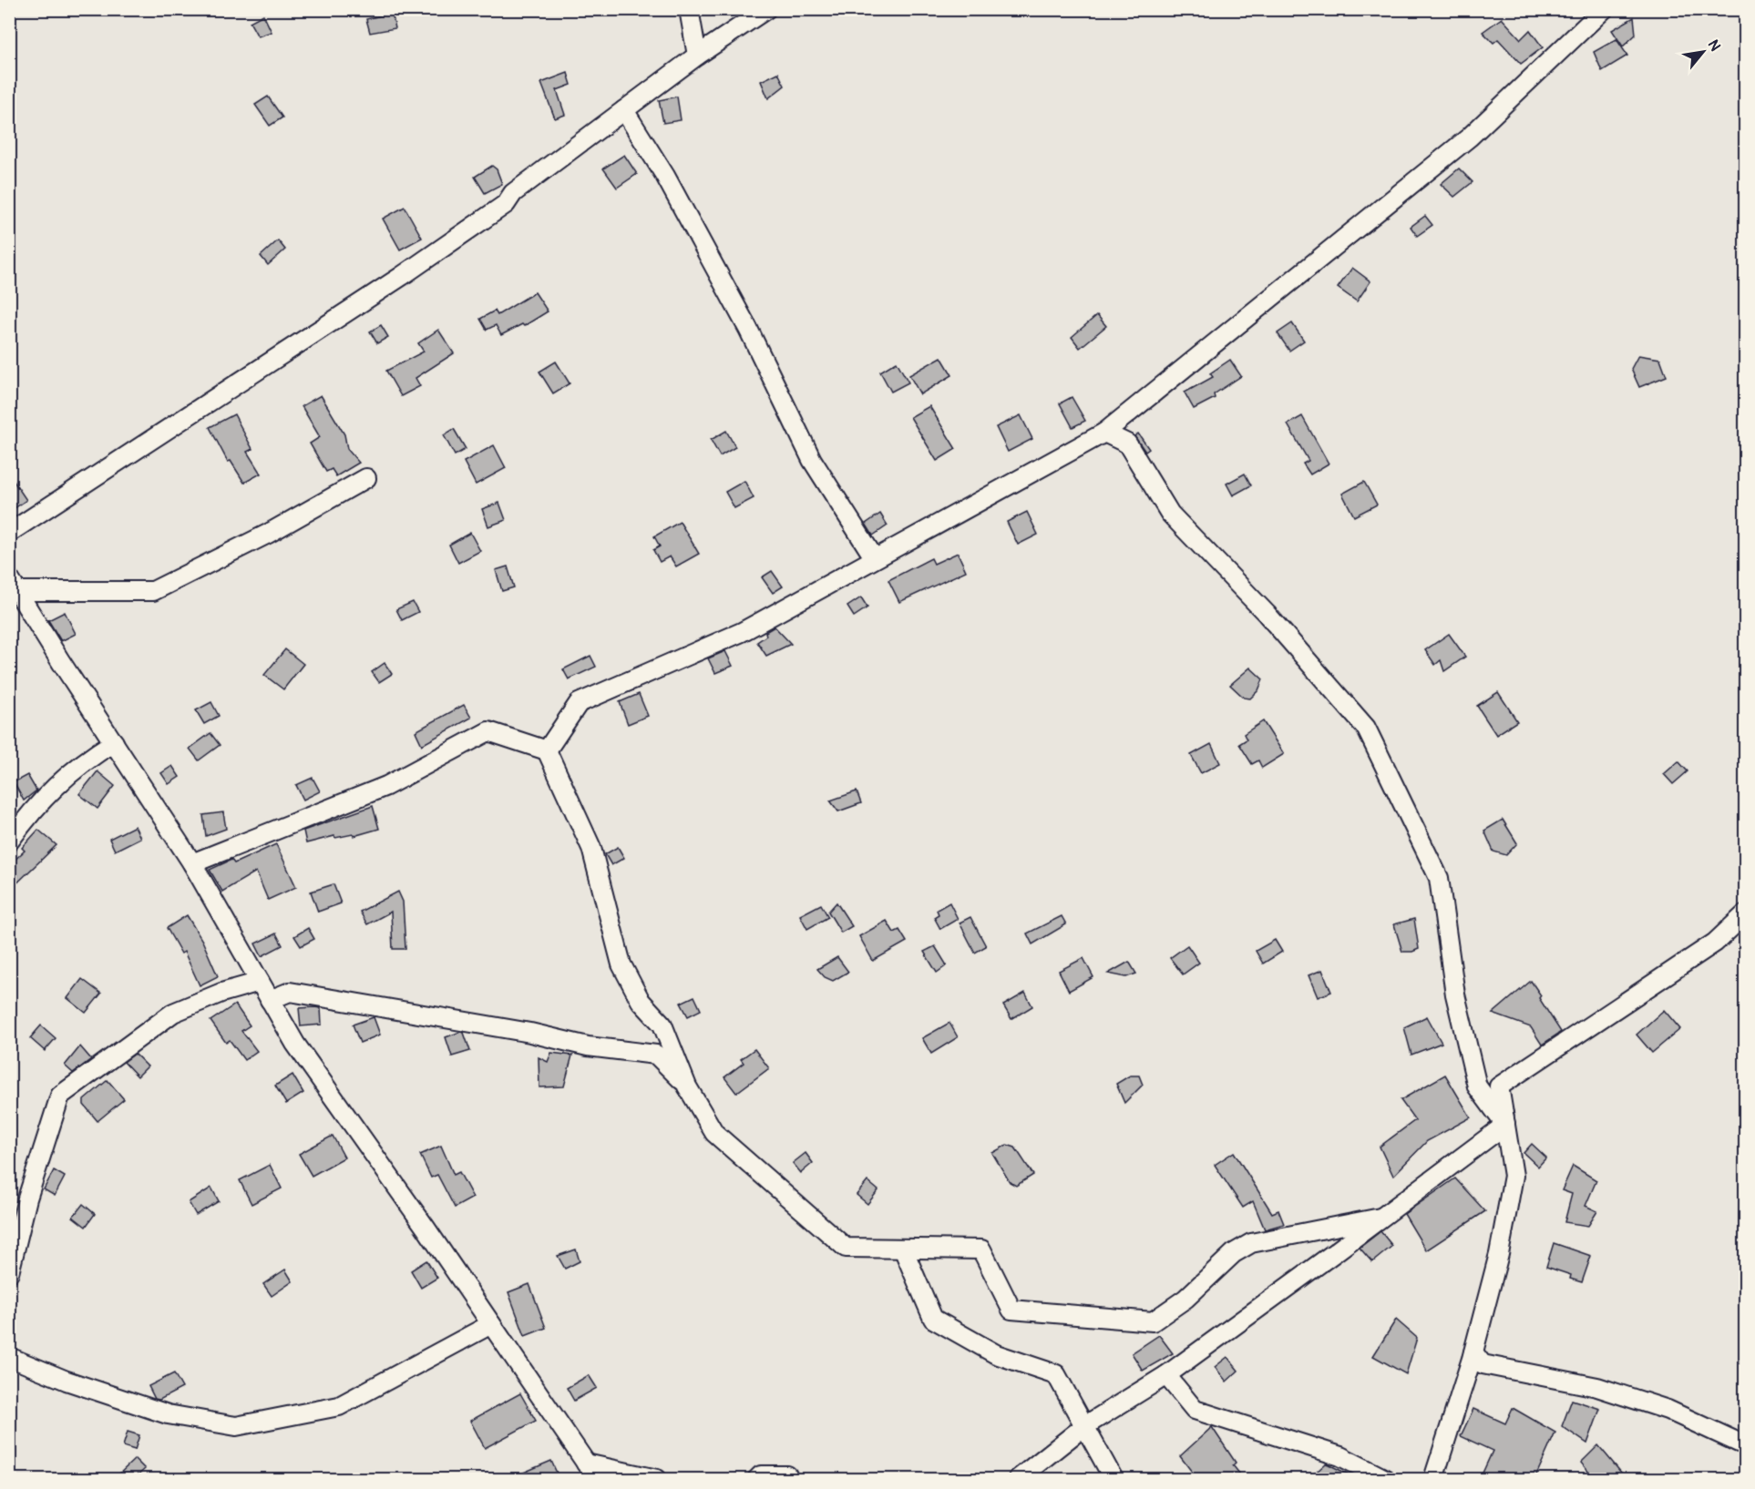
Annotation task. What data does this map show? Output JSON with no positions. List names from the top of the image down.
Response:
{
  "north": "top right"
}
